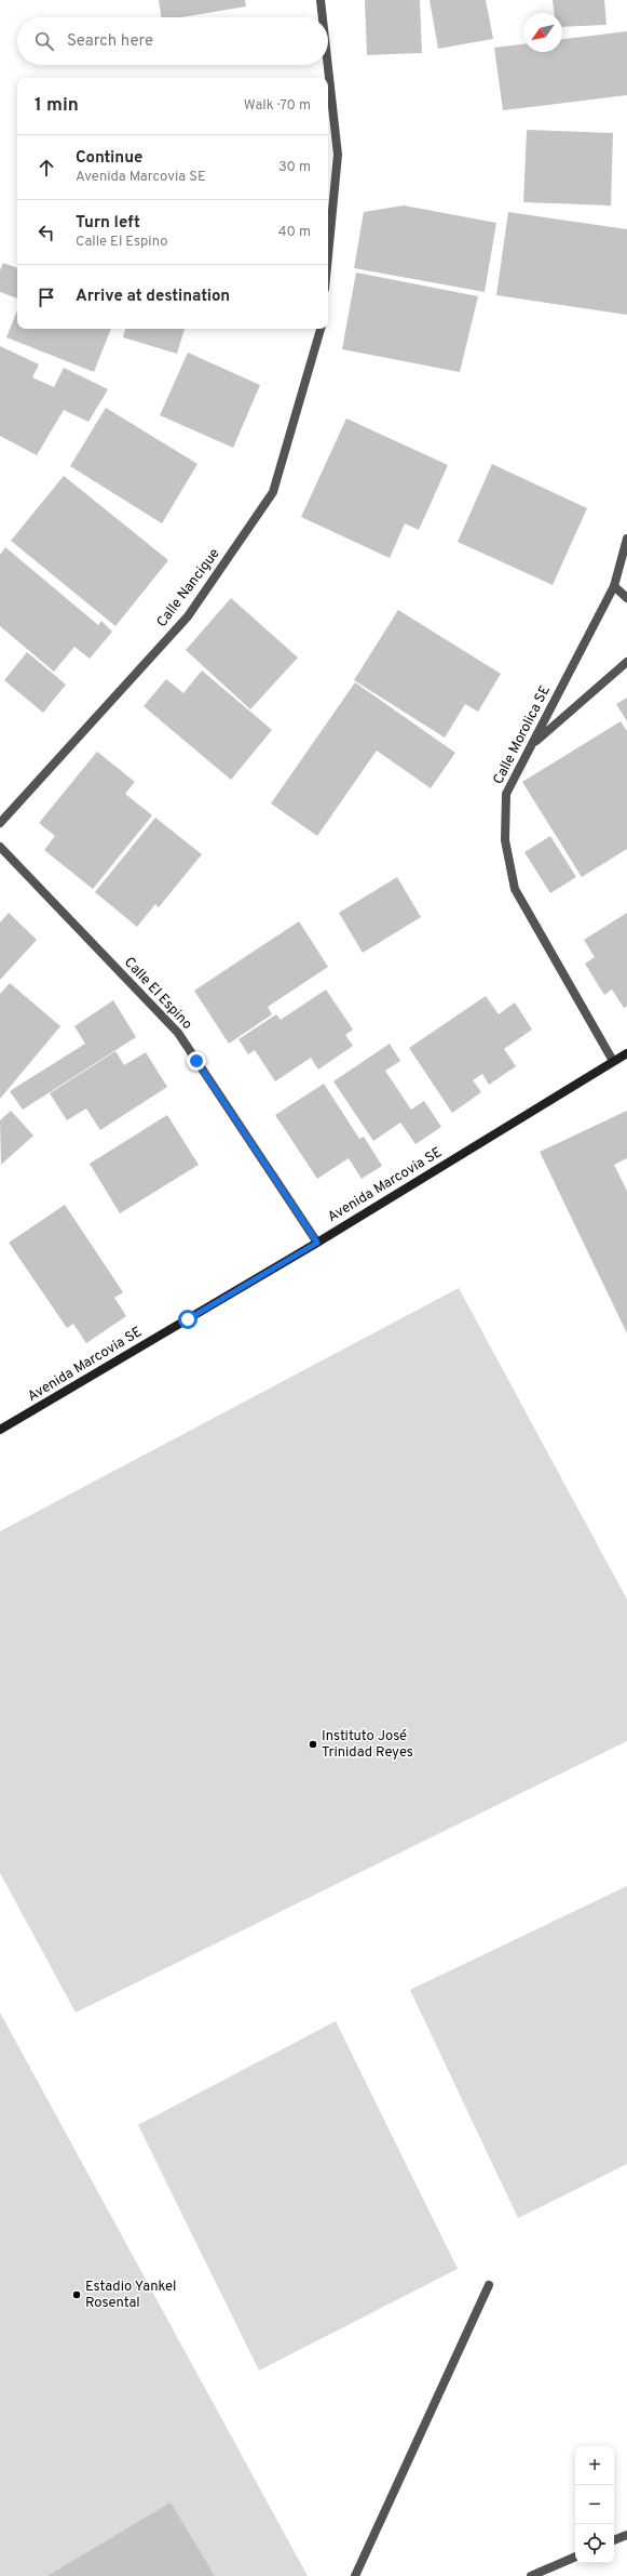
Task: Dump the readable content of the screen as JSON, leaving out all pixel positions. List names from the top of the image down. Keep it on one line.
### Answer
{"streets":{"street":["Calle Nancigue","Calle Morolica SE","Calle El Espino","Avenida Marcovia SE"]},"crossings":[["Calle Morolica SE","Avenida Marcovia SE"],["Calle El Espino","Avenida Marcovia SE"]],"places":["Instituto José Trinidad Reyes","Estadio Yankel Rosental"],"north":"bottom left","page":{"search":"Search here","heading":["1 min","Walk · 70 m"],"list":[["Continue","Avenida Marcovia SE","30 m"],["Turn left","Calle El Espino","40 m"],"Arrive at destination"],"map_buttons":["+","−"]}}
